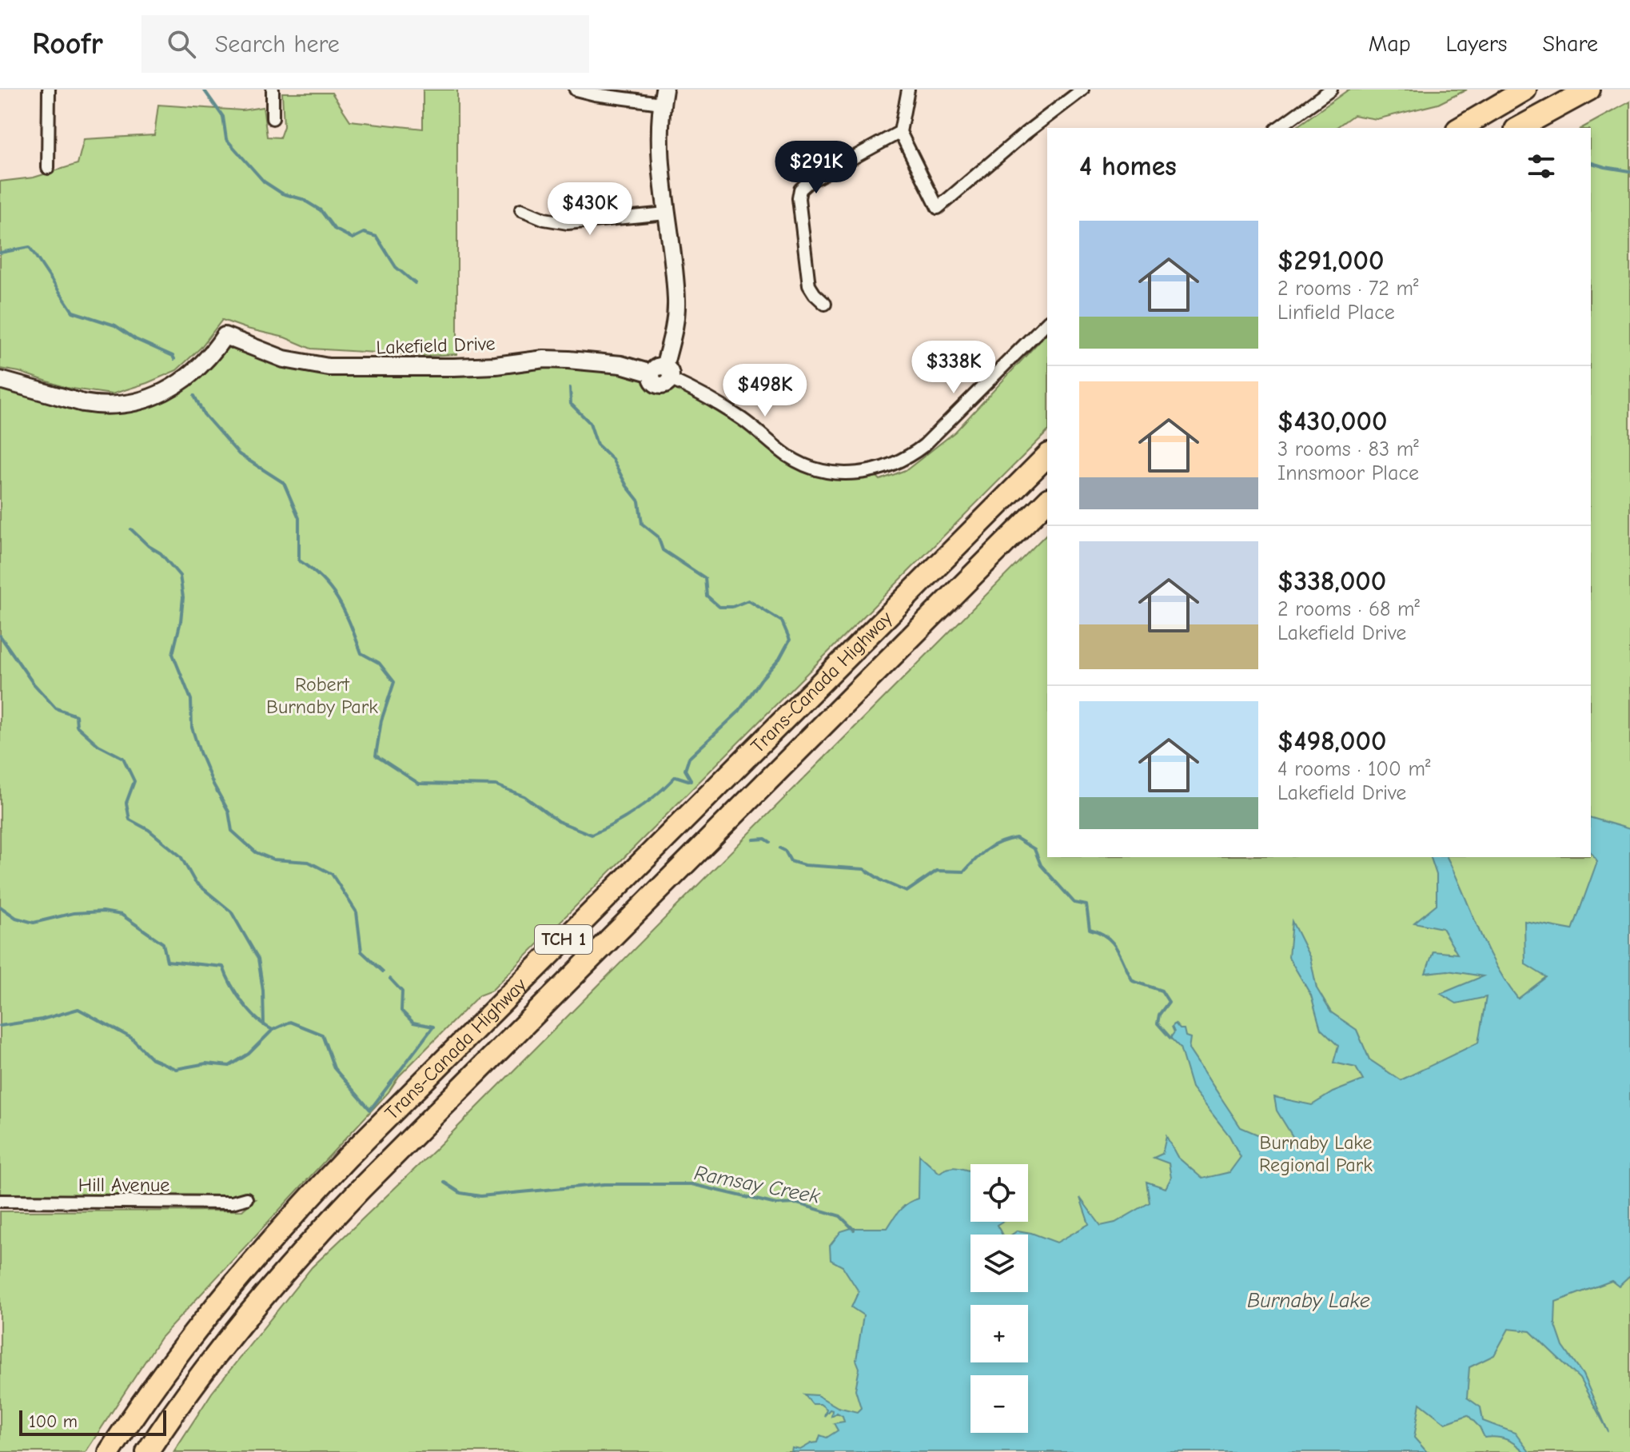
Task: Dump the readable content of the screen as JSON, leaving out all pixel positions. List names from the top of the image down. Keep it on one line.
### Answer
{"streets":{"highway":["Trans-Canada Highway","TCH 1"],"street":["Lakefield Drive","Hill Avenue"]},"water":["Ramsay Creek","Burnaby Lake"],"parks":["Robert Burnaby Park","Burnaby Lake Regional Park"],"scale_bar":"100 m","page":{"header":"Roofr","search":"Search here","nav":["Map","Layers","Share"],"heading":"4 homes","price":["$291K","$430K","$338K","$498K"],"list":[{"name":"$291,000","note":"2 rooms · 72 m² · Linfield Place"},{"name":"$430,000","note":"3 rooms · 83 m² · Innsmoor Place"},{"name":"$338,000","note":"2 rooms · 68 m² · Lakefield Drive"},{"name":"$498,000","note":"4 rooms · 100 m² · Lakefield Drive"}],"map_buttons":["+","−"],"scale":"100 m"}}
